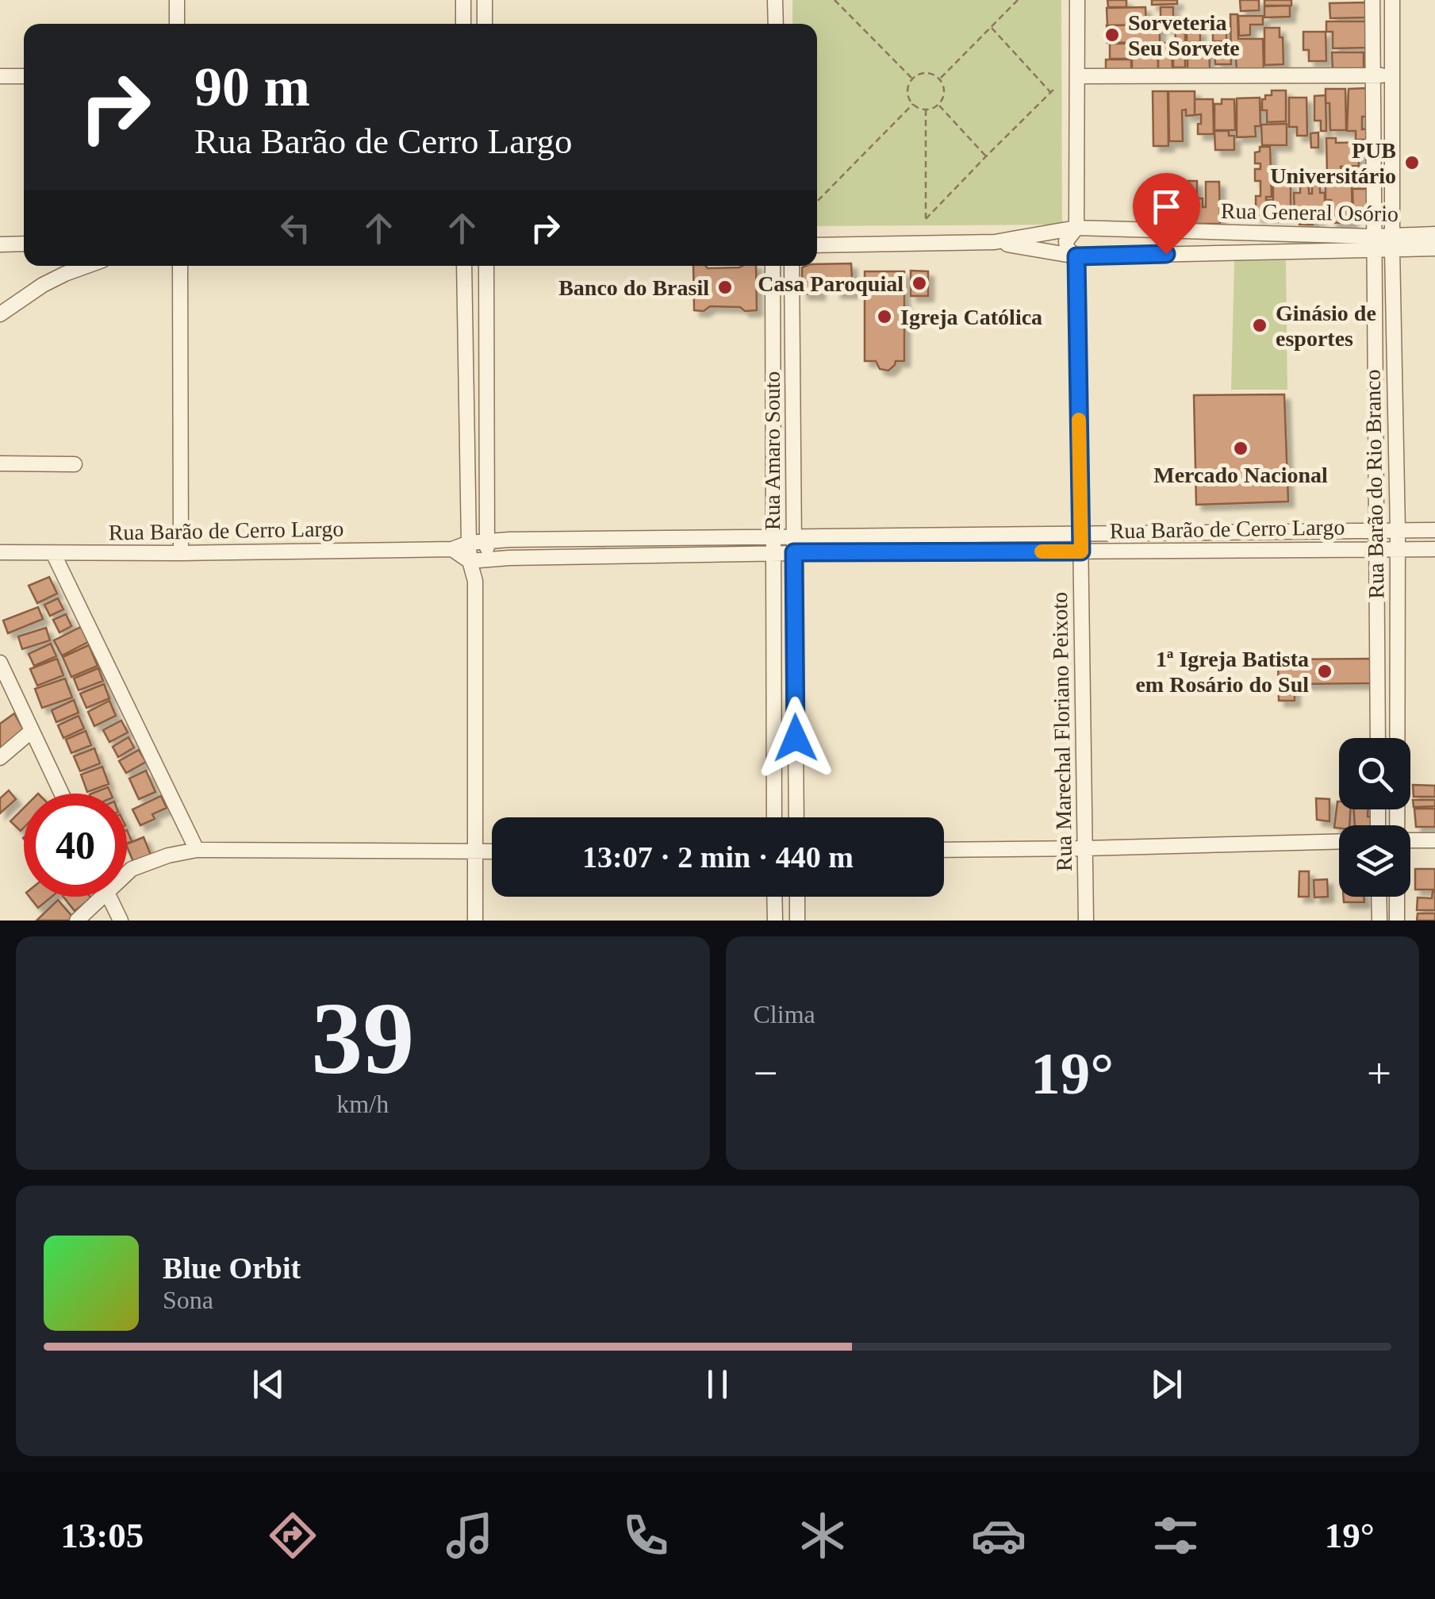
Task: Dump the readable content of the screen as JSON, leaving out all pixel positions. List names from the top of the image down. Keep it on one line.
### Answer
{"streets":{"street":["Rua General Osório","Rua Amaro Souto","Rua Barão do Rio Branco","Rua Barão de Cerro Largo","Rua Marechal Floriano Peixoto"]},"crossings":[["Rua General Osório","Rua Barão do Rio Branco"],["Rua General Osório","Rua Marechal Floriano Peixoto"],["Rua Amaro Souto","Rua Barão de Cerro Largo"],["Rua Barão do Rio Branco","Rua Barão de Cerro Largo"],["Rua Barão de Cerro Largo","Rua Marechal Floriano Peixoto"]],"places":["Sorveteria Seu Sorvete","PUB Universitário","Casa Paroquial","Banco do Brasil","Igreja Católica","Ginásio de esportes","Mercado Nacional","1ª Igreja Batista em Rosário do Sul"],"page":{"turn":["90 m","Rua Barão de Cerro Largo"],"limit":"40","trip":"13:07 · 2 min · 440 m","tile":[["39","km/h"],"Clima"],"heat":["−","19°","+"],"song":["Blue Orbit","Sona"],"tabs":["13:05","19°"]}}
